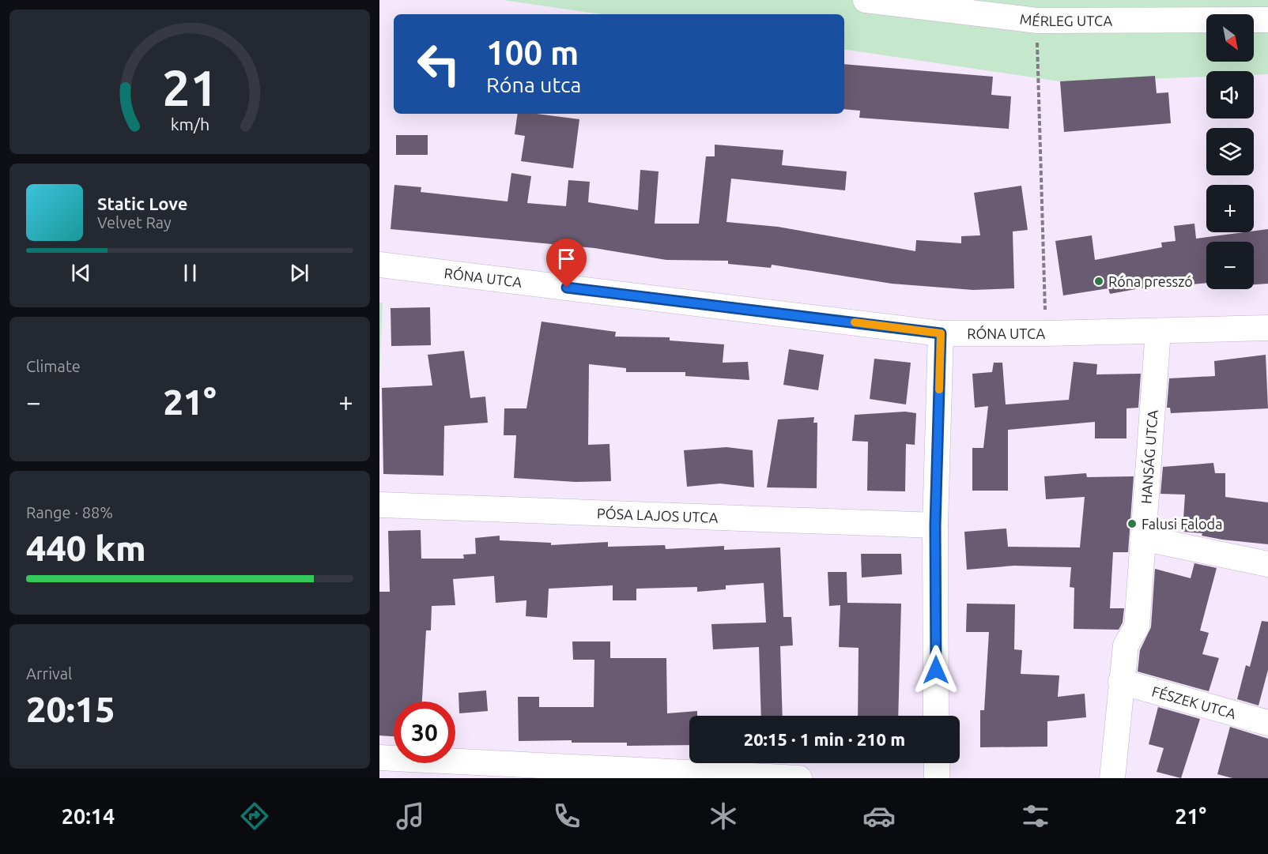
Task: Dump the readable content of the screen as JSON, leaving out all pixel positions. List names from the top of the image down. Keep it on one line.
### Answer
{"streets":{"street":["MÉRLEG UTCA","RÓNA UTCA","HANSÁG UTCA","PÓSA LAJOS UTCA","FÉSZEK UTCA"]},"crossings":[["RÓNA UTCA","HANSÁG UTCA"],["HANSÁG UTCA","FÉSZEK UTCA"]],"places":["Róna presszó","Falusi Faloda"],"north":"bottom right","page":{"map_buttons":["+","−"],"turn":["100 m","Róna utca"],"song":["Static Love","Velvet Ray"],"tile":["Climate",["Range · 88%","440 km"],["Arrival","20:15"]],"heat":["−","21°","+"],"limit":"30","trip":"20:15 · 1 min · 210 m","tabs":["20:14","21°"],"gauge":["21","km/h"]}}
